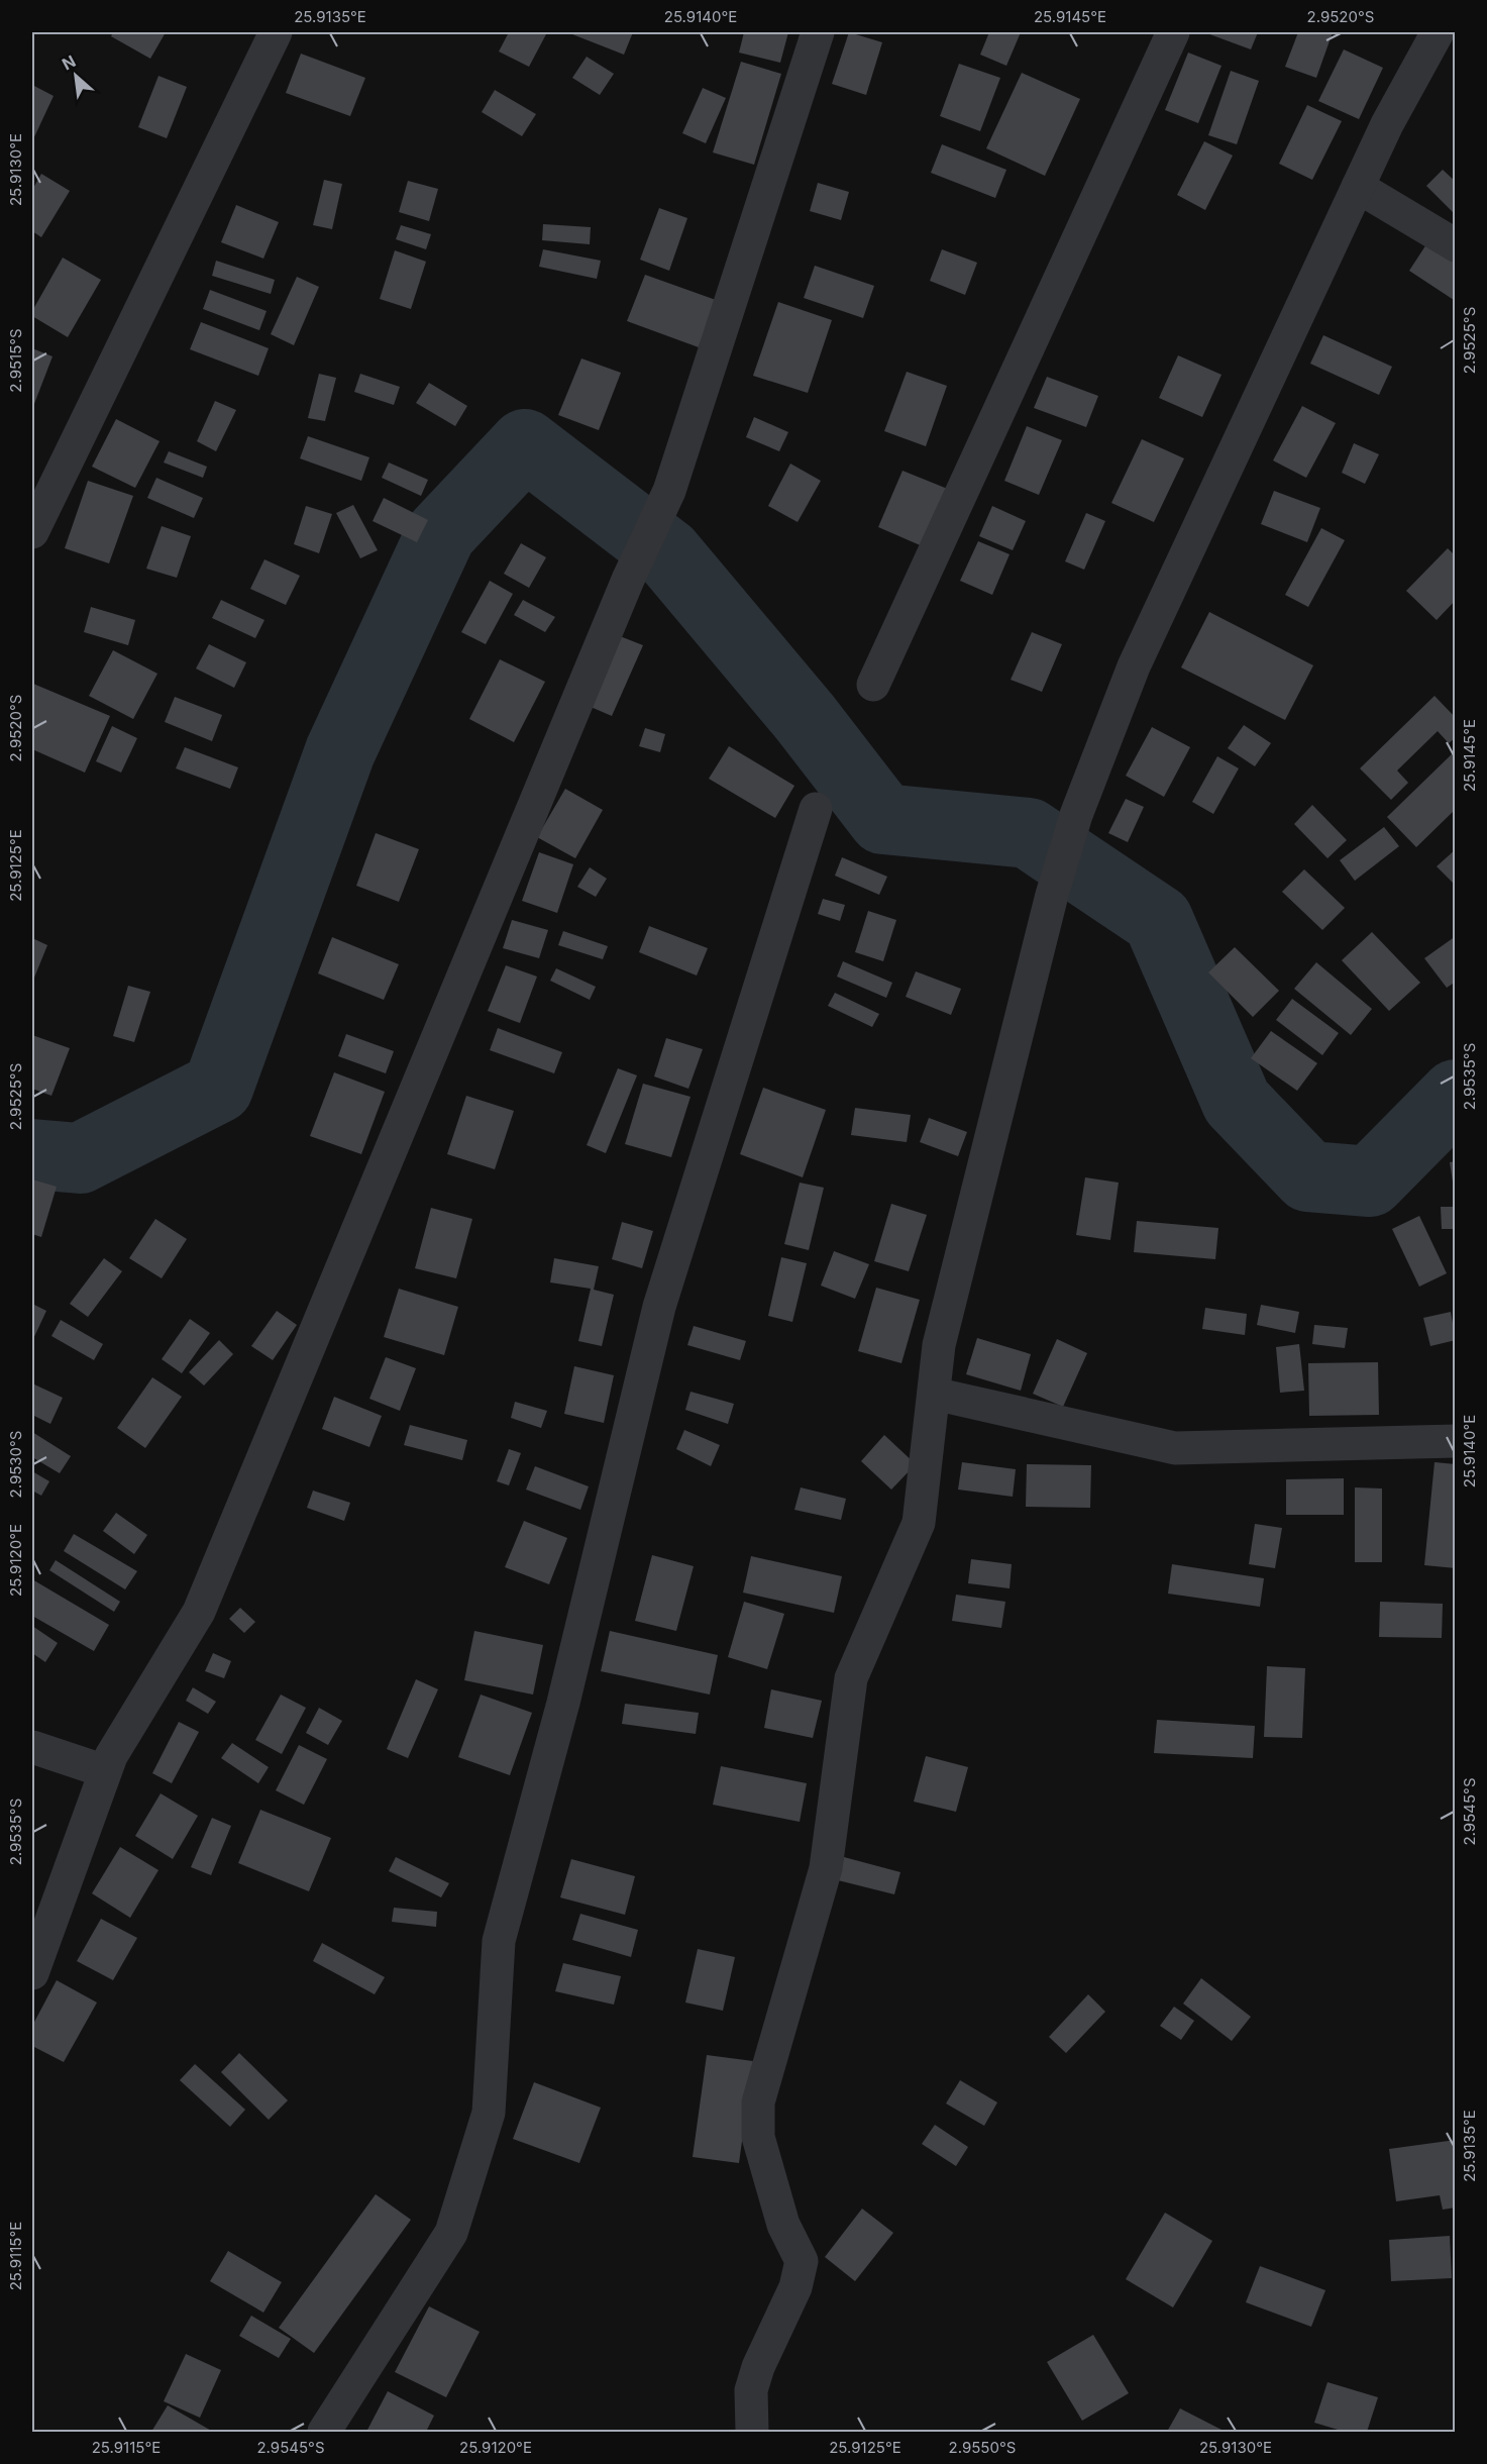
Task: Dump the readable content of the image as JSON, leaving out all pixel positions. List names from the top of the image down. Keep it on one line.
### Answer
{"north":"top left","coordinates":["25.9135°E","25.9140°E","25.9145°E","2.9520°S","25.9130°E","2.9525°S","2.9515°S","25.9125°E","2.9535°S","2.9530°S","25.9120°E","2.9545°S","25.9115°E","2.9550°S"]}
